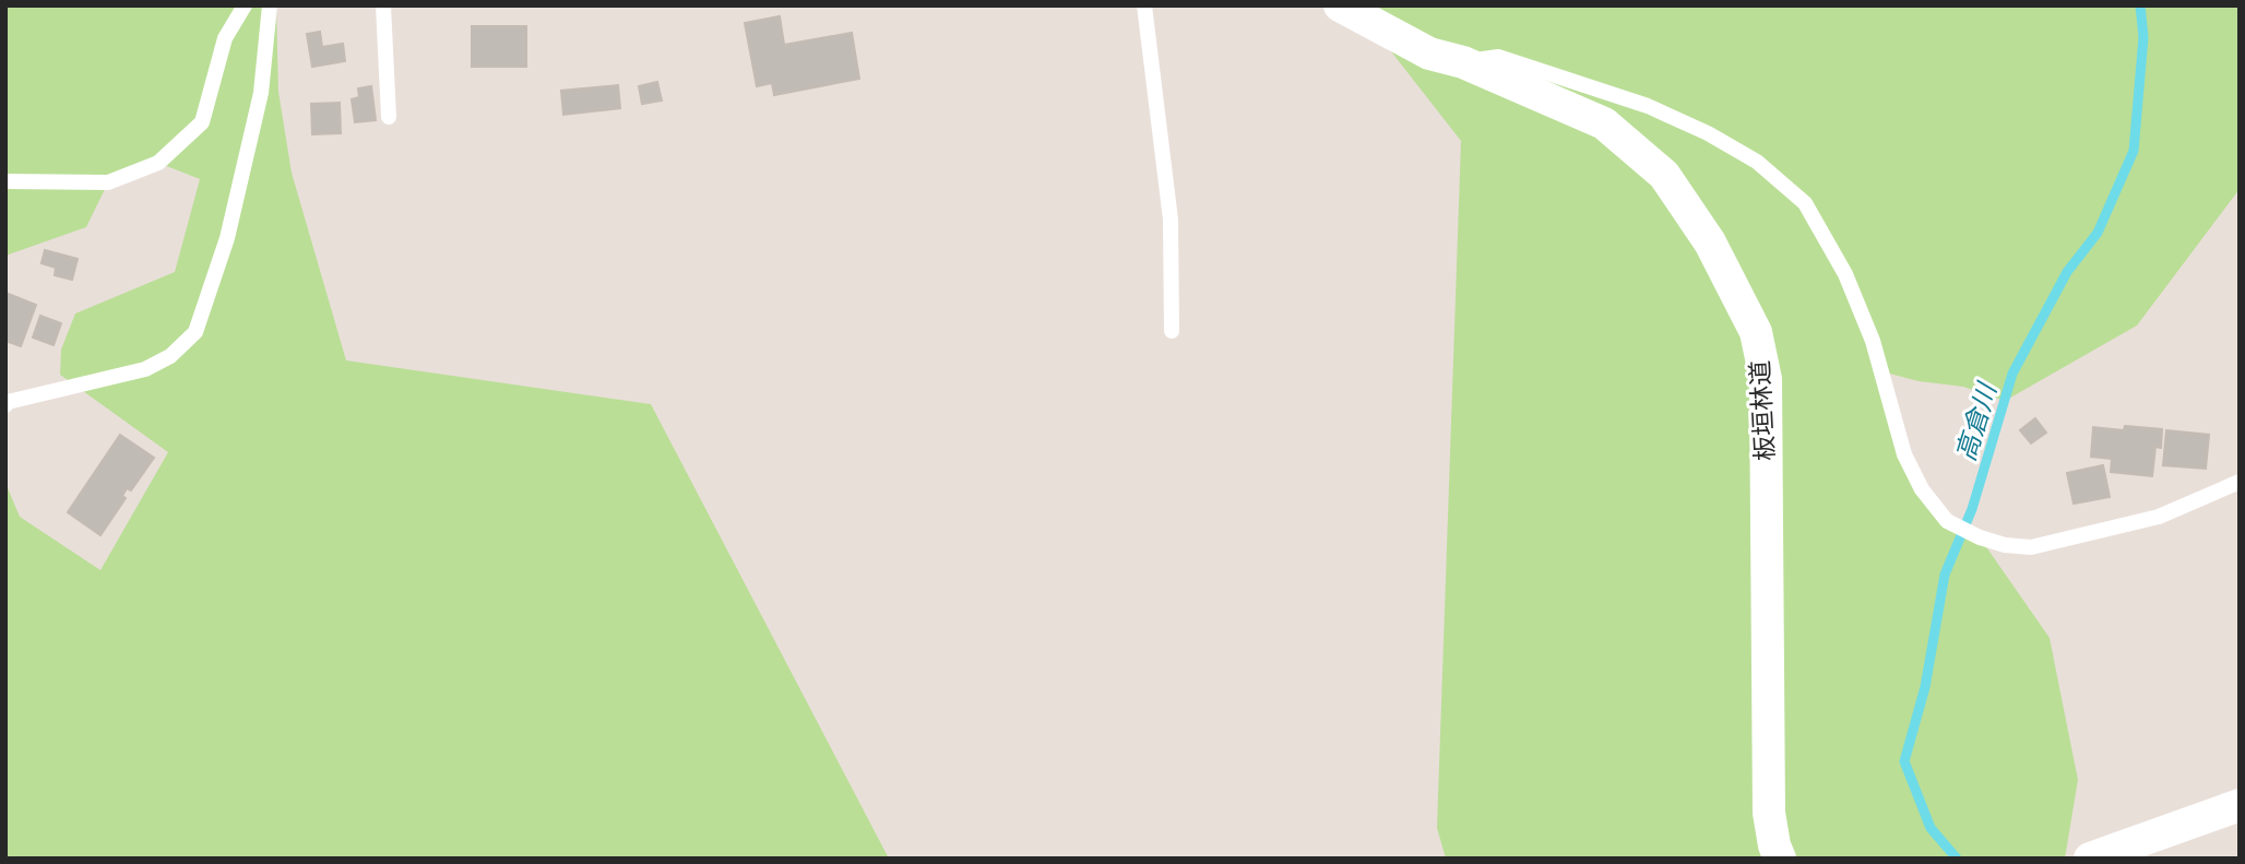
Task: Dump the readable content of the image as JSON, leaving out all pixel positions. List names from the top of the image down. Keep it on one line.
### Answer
{"streets":{"street":["板垣林道"]},"water":["高倉川"]}
